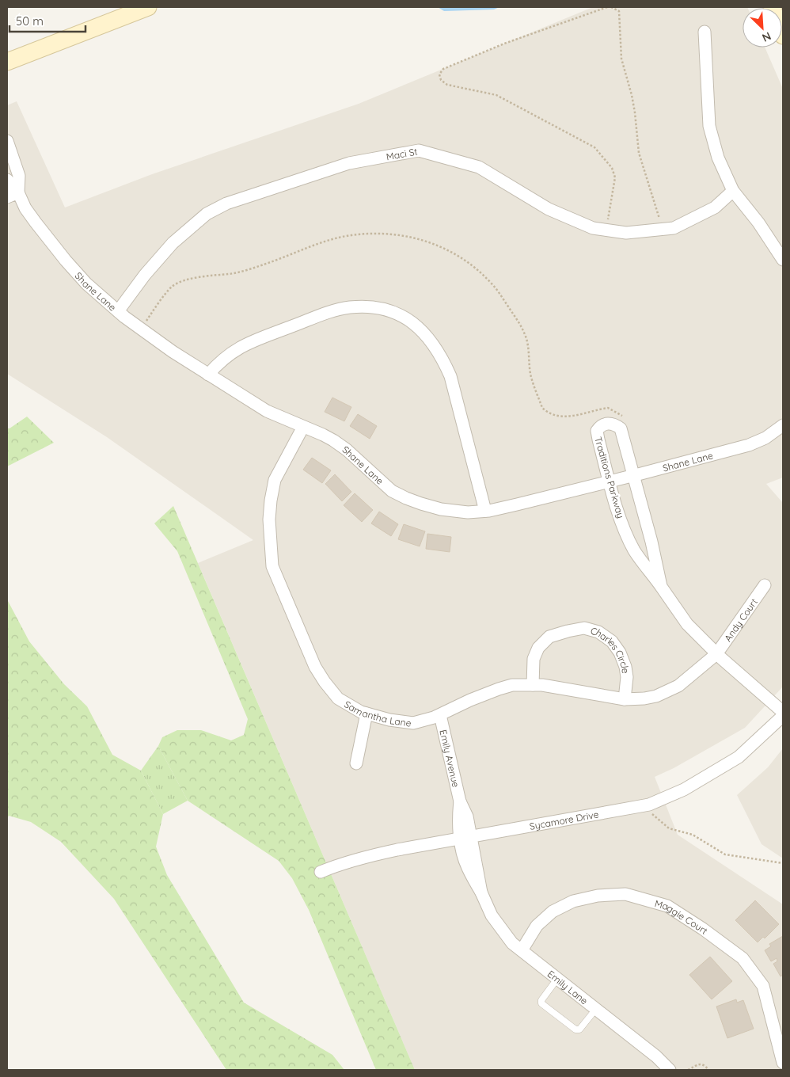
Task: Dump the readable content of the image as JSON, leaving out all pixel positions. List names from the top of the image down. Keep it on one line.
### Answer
{"streets":{"street":["Maci St","Shane Lane","Traditions Parkway","Andy Court","Charles Circle","Samantha Lane","Emily Avenue","Sycamore Drive","Maggie Court","Emily Lane"]},"crossings":[["Maci St","Shane Lane"],["Shane Lane","Traditions Parkway"],["Shane Lane","Samantha Lane"],["Traditions Parkway","Andy Court"],["Traditions Parkway","Samantha Lane"],["Andy Court","Samantha Lane"],["Charles Circle","Samantha Lane"],["Samantha Lane","Emily Avenue"],["Emily Avenue","Sycamore Drive"],["Emily Avenue","Emily Lane"],["Sycamore Drive","Emily Lane"],["Maggie Court","Emily Lane"]],"scale_bar":"50 m","north":"bottom right"}
